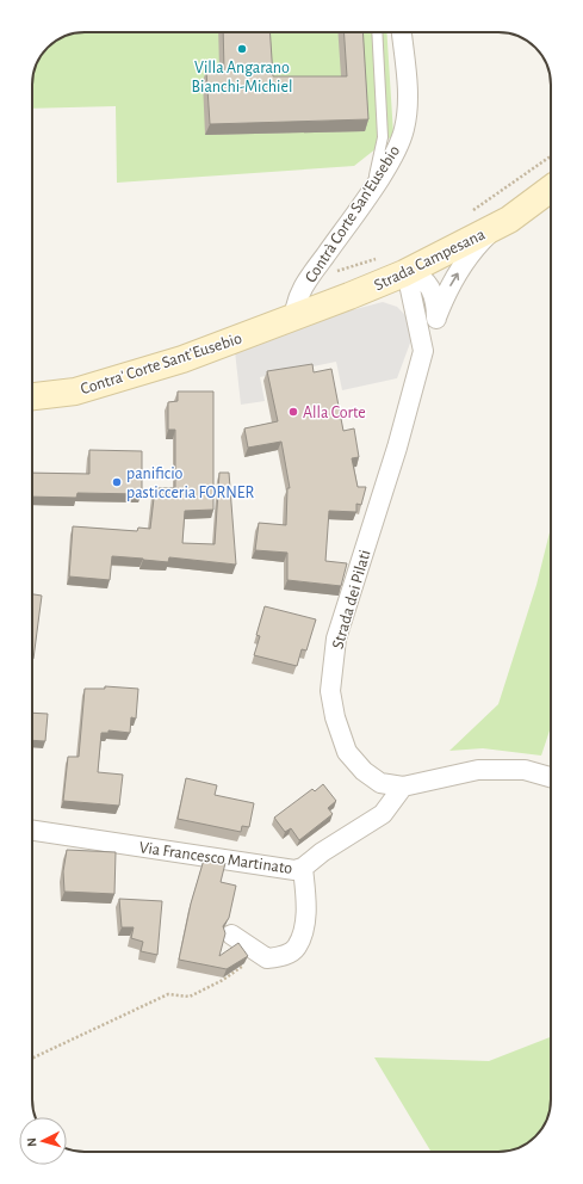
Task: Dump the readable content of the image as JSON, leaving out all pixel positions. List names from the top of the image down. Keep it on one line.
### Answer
{"streets":{"street":["Contrà Corte San'Eusebio","Strada Campesana","Contra' Corte Sant'Eusebio","Strada dei Pilati","Via Francesco Martinato"]},"crossings":[["Contrà Corte San'Eusebio","Strada Campesana"],["Contrà Corte San'Eusebio","Contra' Corte Sant'Eusebio"],["Strada Campesana","Contra' Corte Sant'Eusebio"],["Strada Campesana","Strada dei Pilati"],["Strada dei Pilati","Via Francesco Martinato"]],"places":["Villa Angarano Bianchi-Michiel","Alla Corte","panificio pasticceria FORNER"],"north":"left"}
